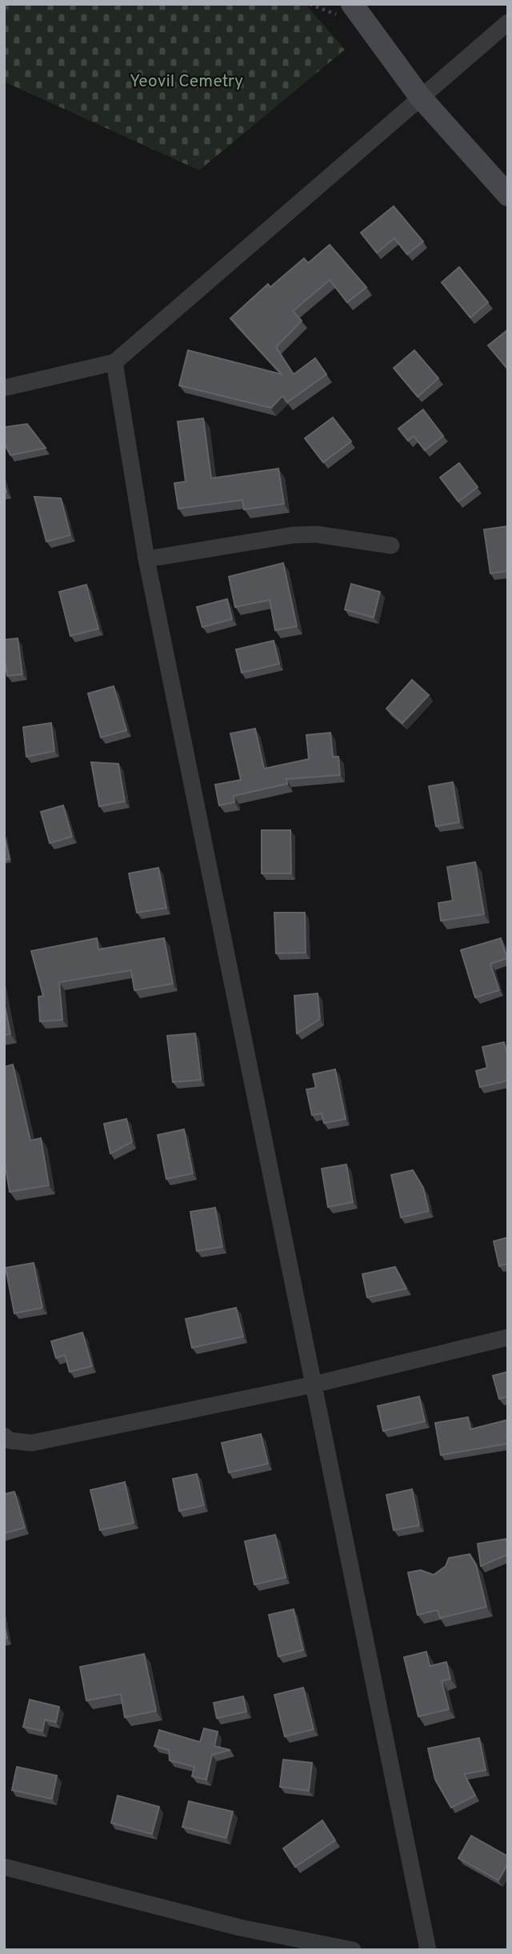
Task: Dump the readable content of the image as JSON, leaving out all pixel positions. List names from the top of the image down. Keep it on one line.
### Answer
{"parks":["Yeovil Cemetry"]}
